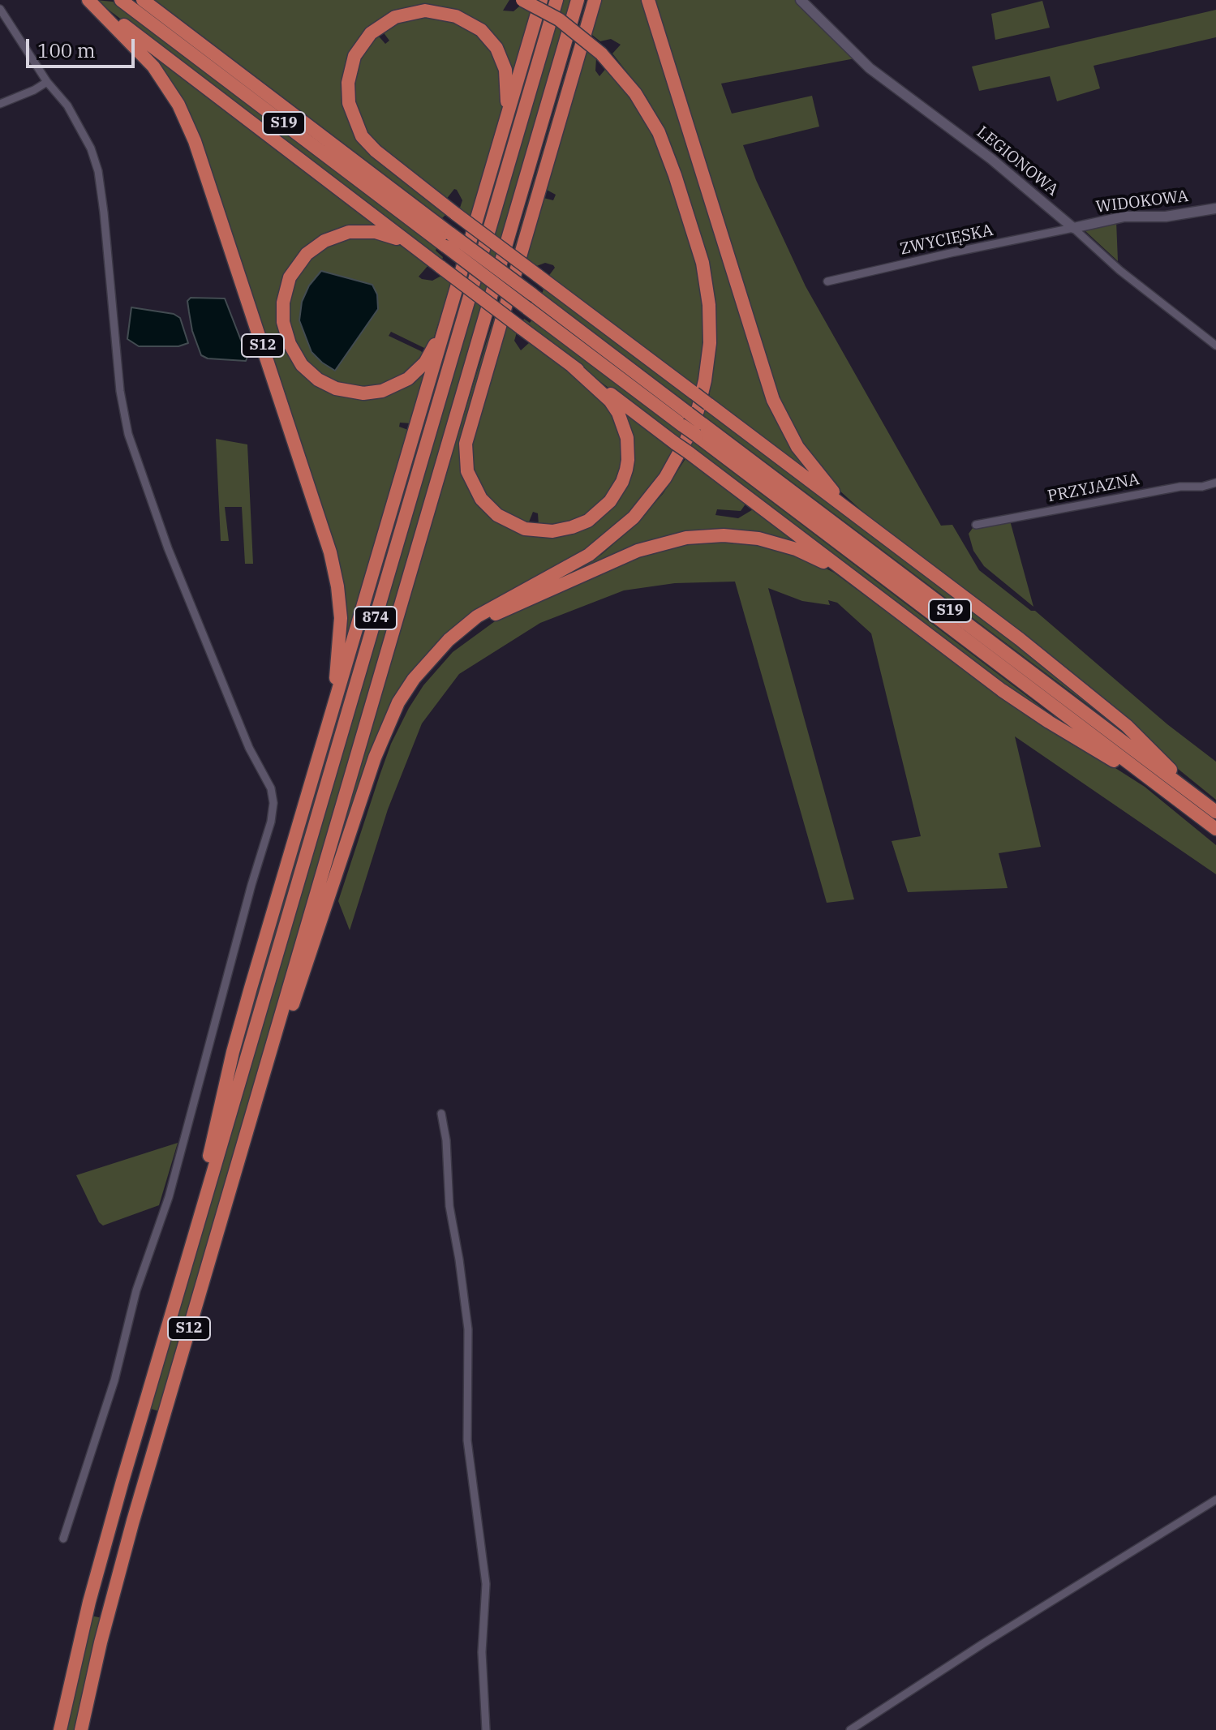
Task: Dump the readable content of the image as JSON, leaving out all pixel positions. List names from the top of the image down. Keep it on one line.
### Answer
{"streets":{"highway":["S19","S12","874"],"street":["LEGIONOWA","WIDOKOWA","ZWYCIĘSKA","PRZYJAZNA"]},"crossings":[["LEGIONOWA","WIDOKOWA"],["LEGIONOWA","ZWYCIĘSKA"],["WIDOKOWA","ZWYCIĘSKA"],["S12","874"]],"scale_bar":"100 m"}
